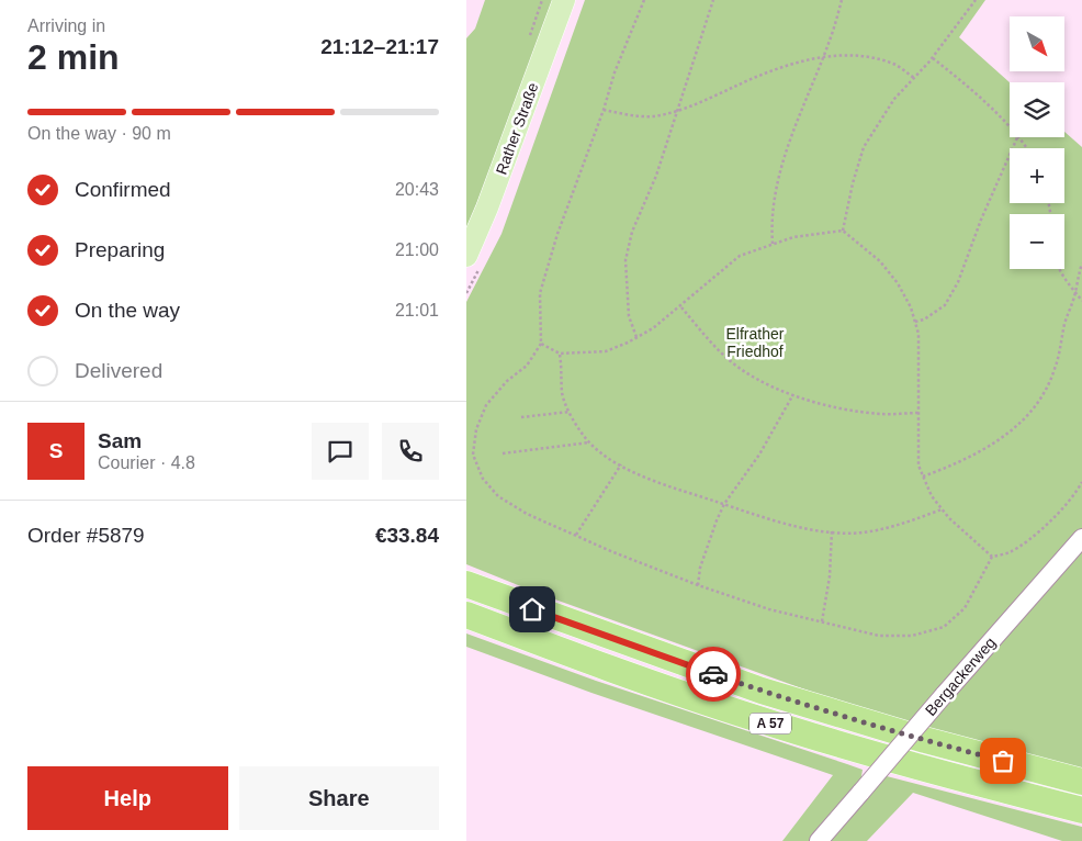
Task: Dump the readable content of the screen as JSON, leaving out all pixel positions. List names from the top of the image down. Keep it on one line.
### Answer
{"streets":{"highway":["A 57"],"main road":["Rather Straße"],"street":["Bergackerweg"]},"parks":["Elfrather Friedhof"],"north":"bottom right","page":{"heading":["2 min","Arriving in","21:12–21:17"],"panel":["Sam","Courier · 4.8","Order #5879","€33.84"],"map_buttons":["+","−"],"bar":"On the way · 90 m","list":[["Confirmed","20:43"],["Preparing","21:00"],["On the way","21:01"],"Delivered"],"round":"S","buttons":["Help","Share"]}}
